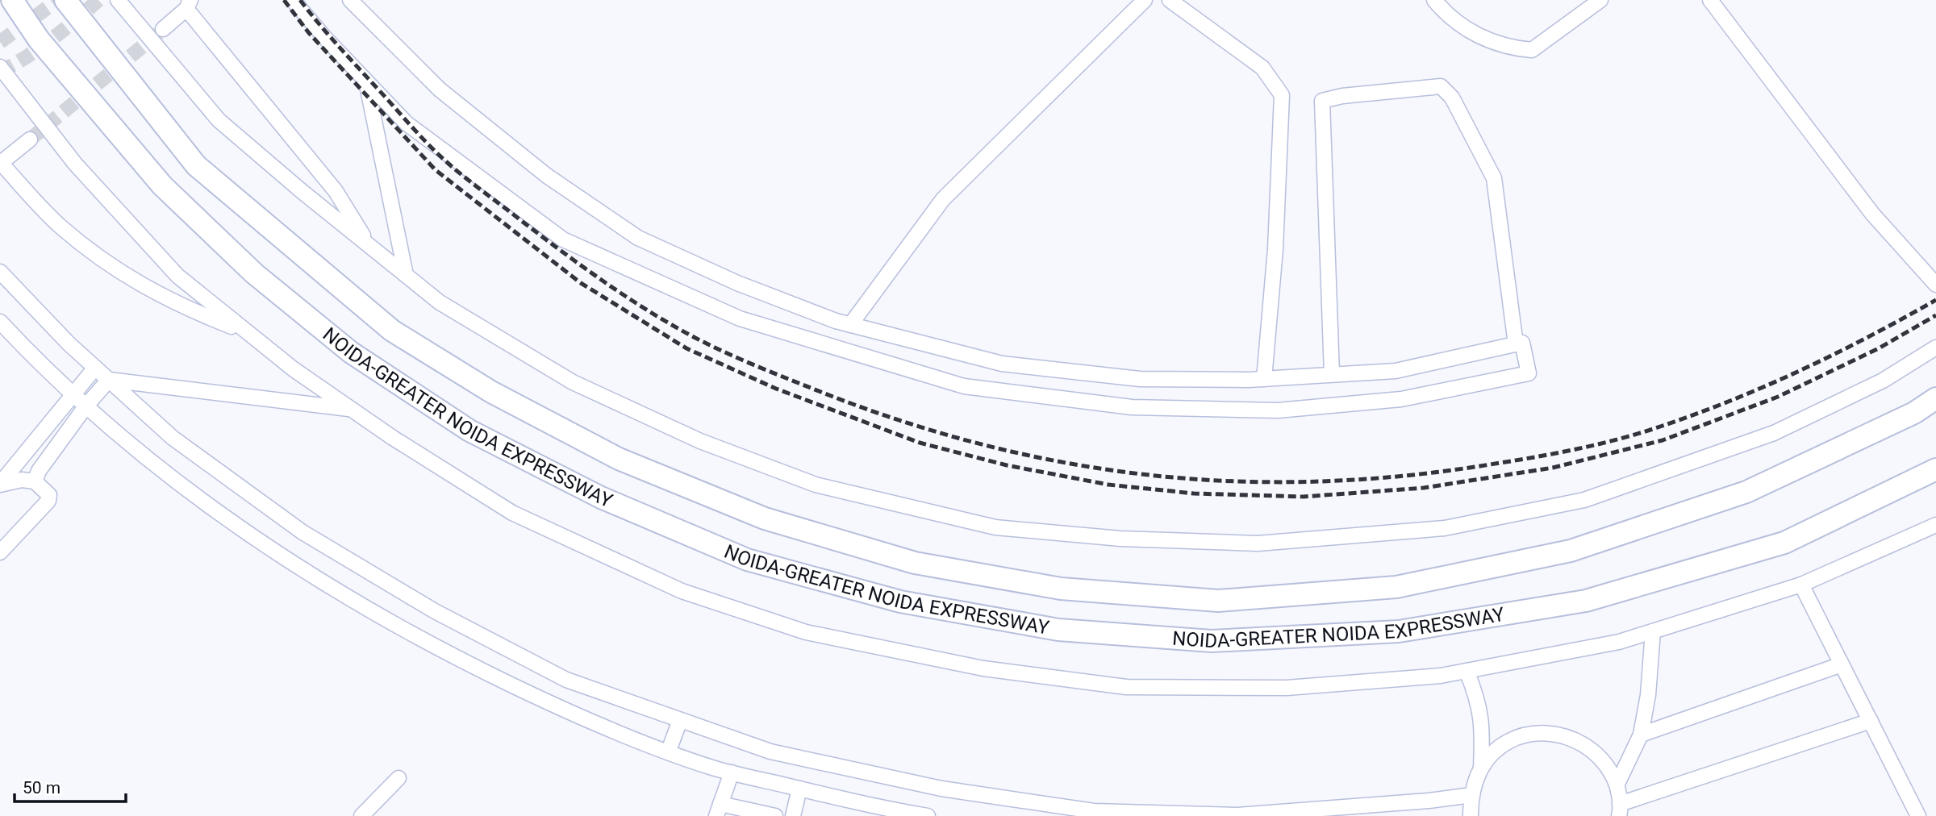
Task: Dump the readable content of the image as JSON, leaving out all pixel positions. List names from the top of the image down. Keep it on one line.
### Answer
{"streets":{"highway":["NOIDA-GREATER NOIDA EXPRESSWAY"]},"scale_bar":"50 m"}
